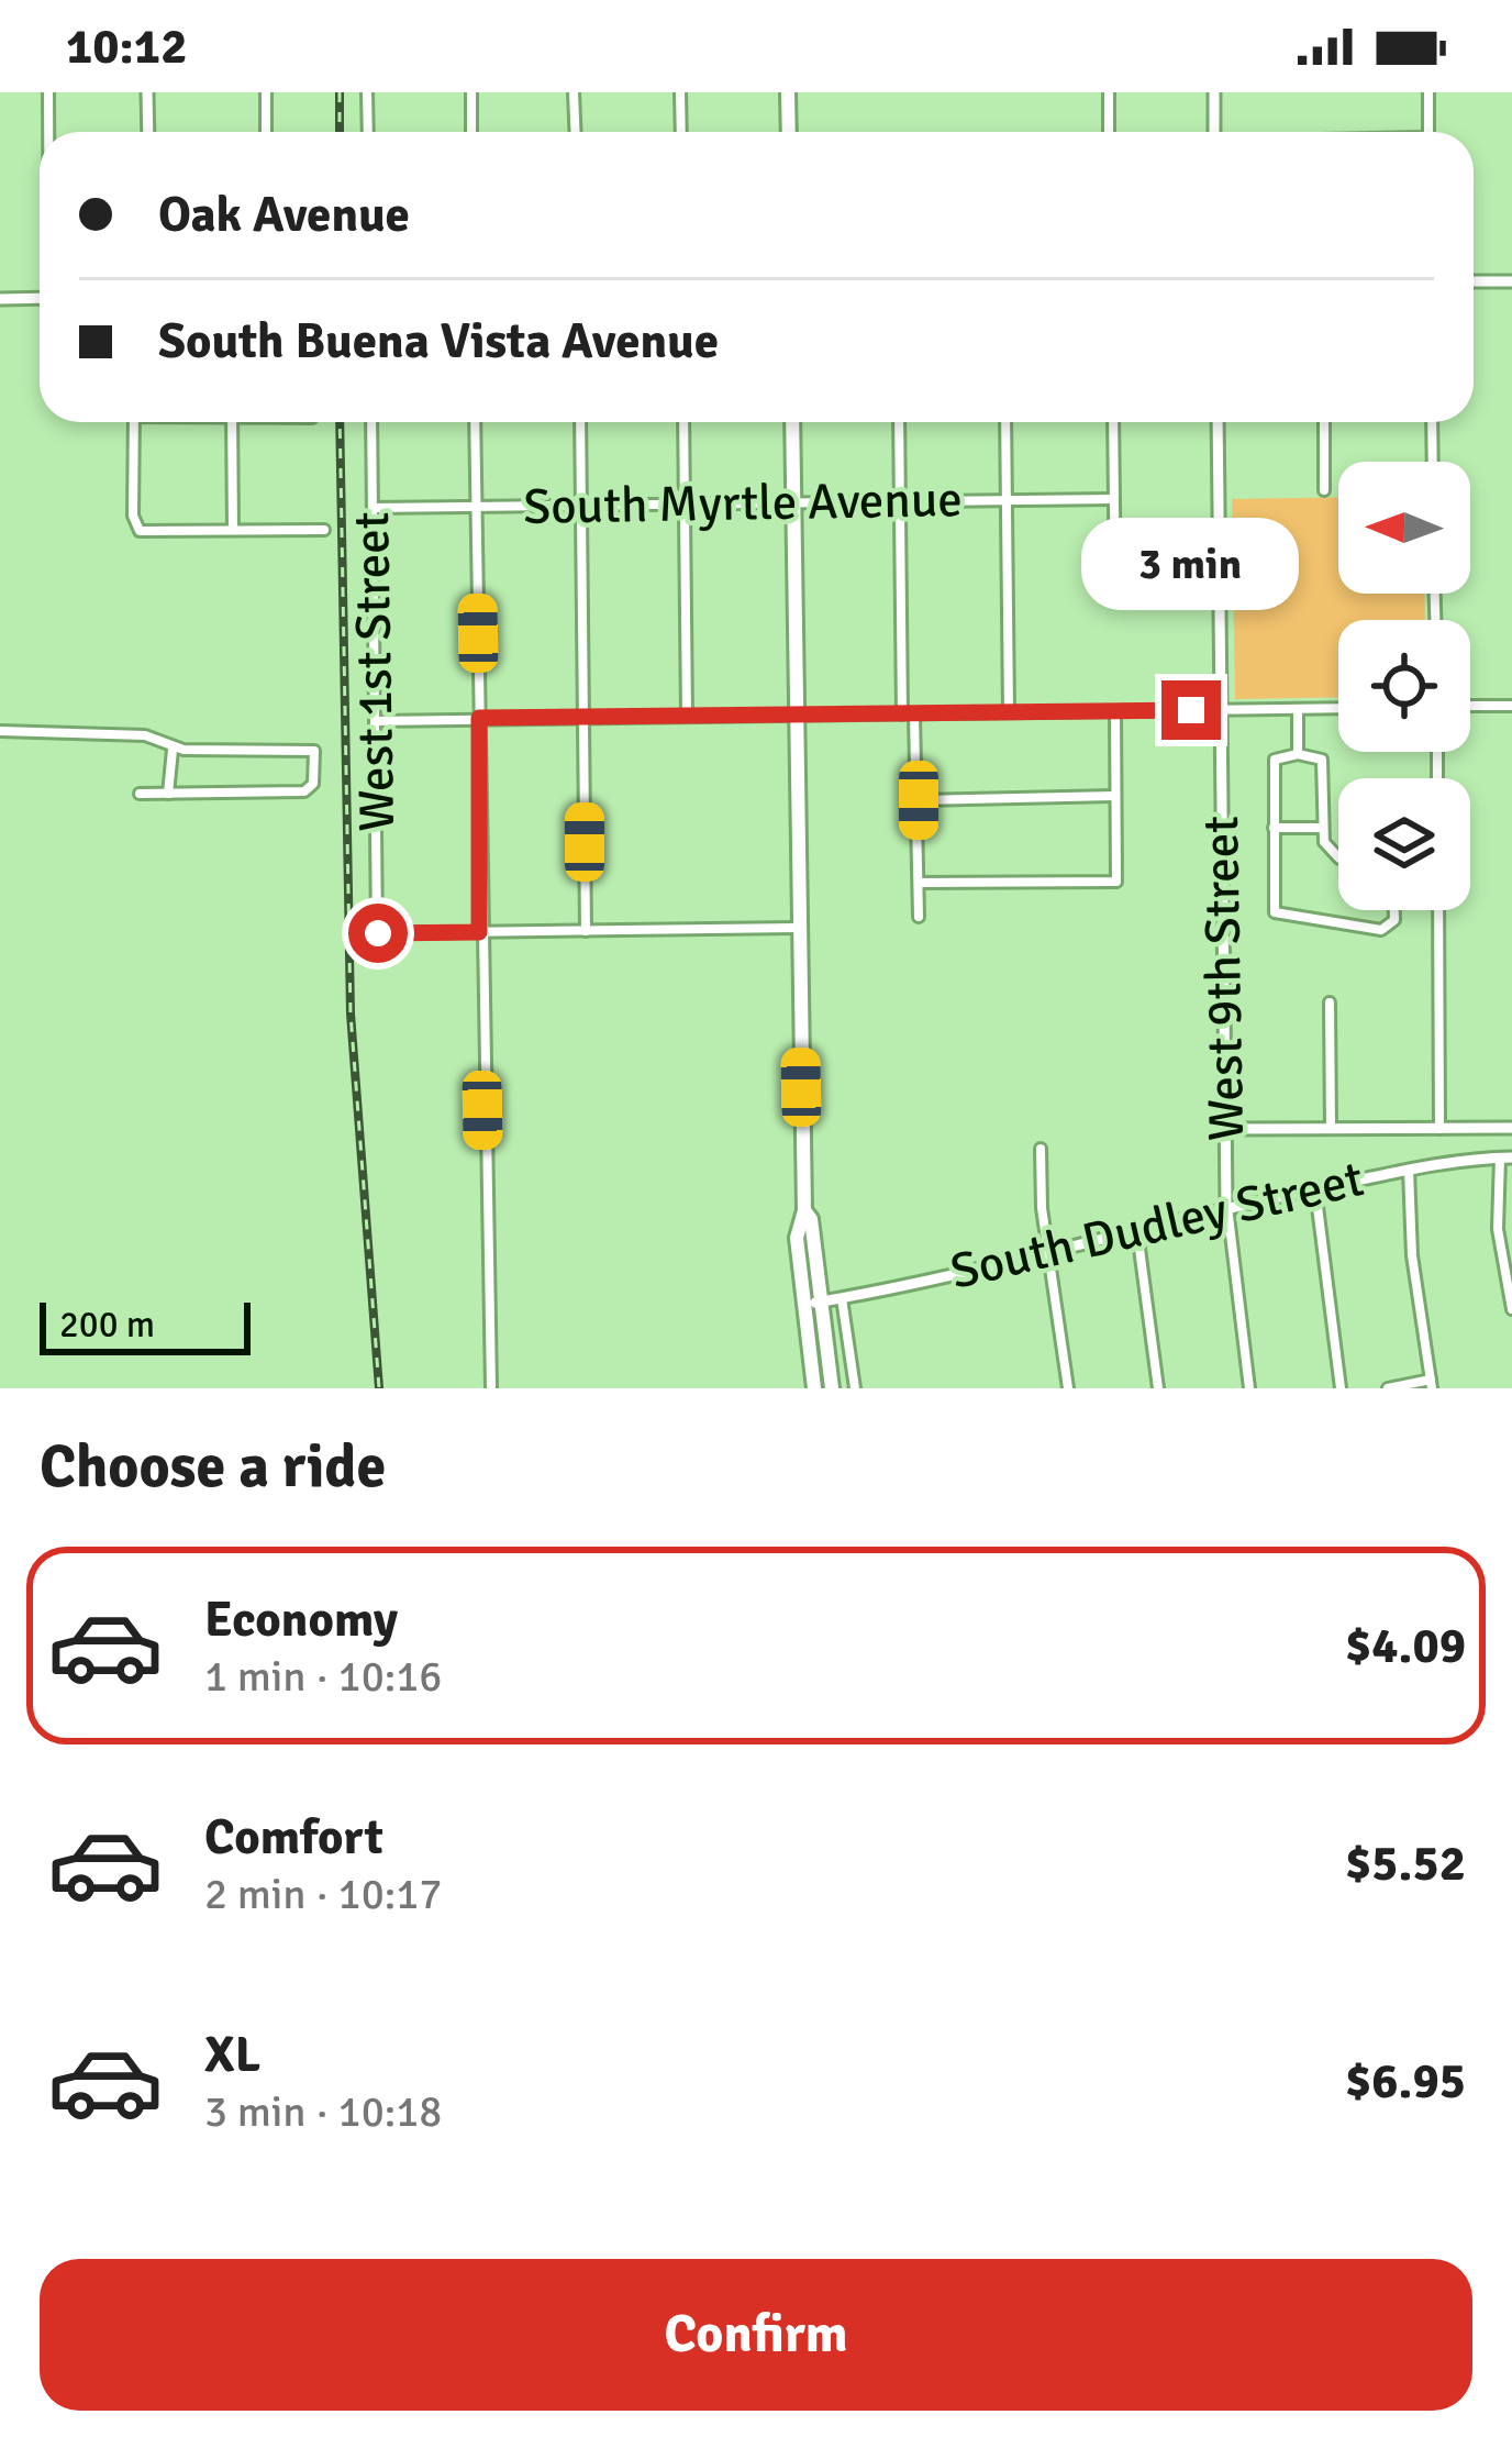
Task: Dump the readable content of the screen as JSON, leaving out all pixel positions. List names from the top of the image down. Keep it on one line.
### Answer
{"streets":{"street":["South Myrtle Avenue","West 1st Street","West 9th Street","South Dudley Street"]},"crossings":[["South Myrtle Avenue","West 1st Street"],["West 9th Street","South Dudley Street"]],"scale_bar":"200 m","north":"left","page":{"status":"10:12","banner":["Oak Avenue","South Buena Vista Avenue"],"bubble":"3 min","scale":"200 m","heading":"Choose a ride","list":[{"name":"Economy","note":"1 min · 10:16","value":"$4.09"},{"name":"Comfort","note":"2 min · 10:17","value":"$5.52"},{"name":"XL","note":"3 min · 10:18","value":"$6.95"}],"buttons":"Confirm"}}
